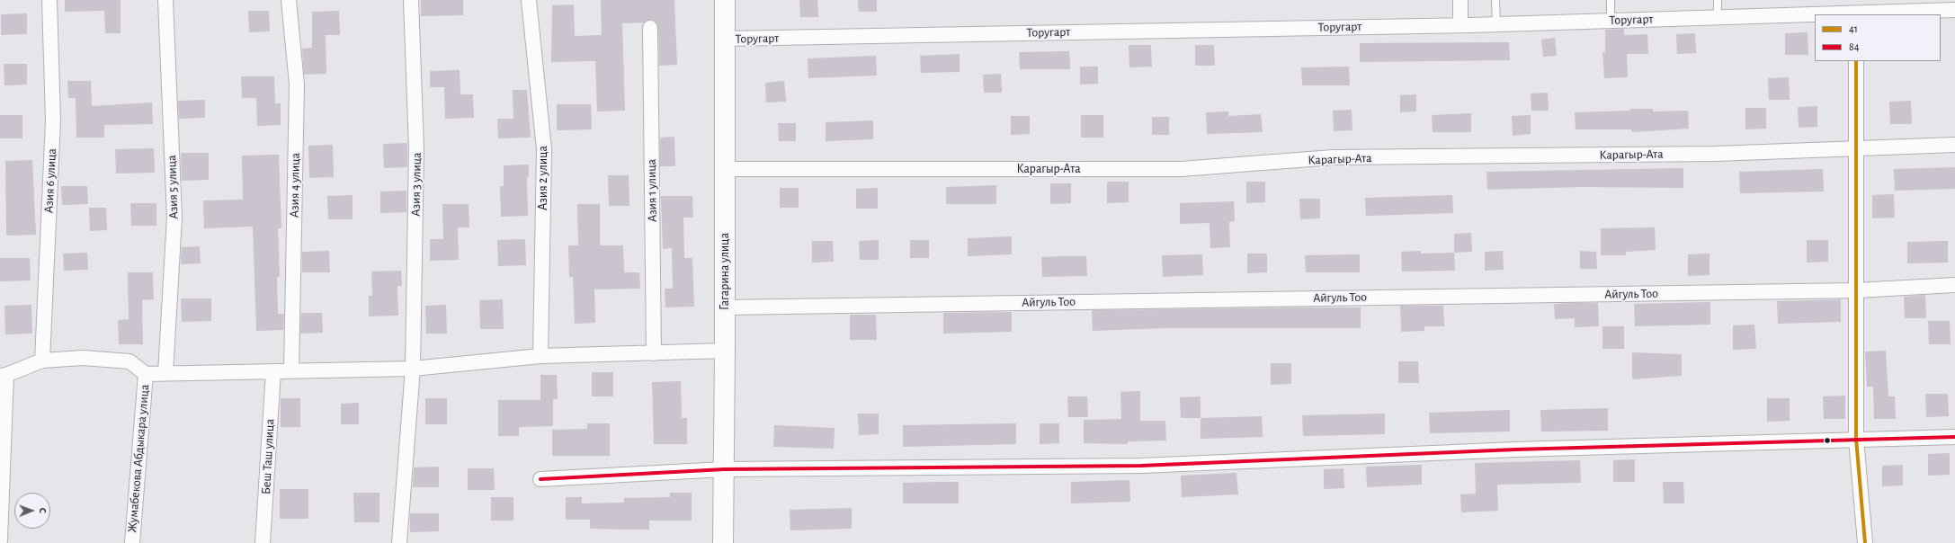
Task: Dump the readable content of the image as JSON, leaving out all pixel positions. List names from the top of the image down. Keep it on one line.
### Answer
{"streets":{"main road":["Гагарина улица"],"street":["Торугарт","Карагыр-Ата","Азия 2 улица","Азия 6 улица","Азия 3 улица","Азия 4 улица","Азия 5 улица","Азия 1 улица","Айгуль Тоо","Беш Таш улица","Жумабекова Абдыкара улица"]},"crossings":[["Торугарт","Гагарина улица"],["Карагыр-Ата","Гагарина улица"],["Гагарина улица","Айгуль Тоо"]],"lines":["transit line 41","transit line 84"],"legend":["41","84"],"north":"right"}
